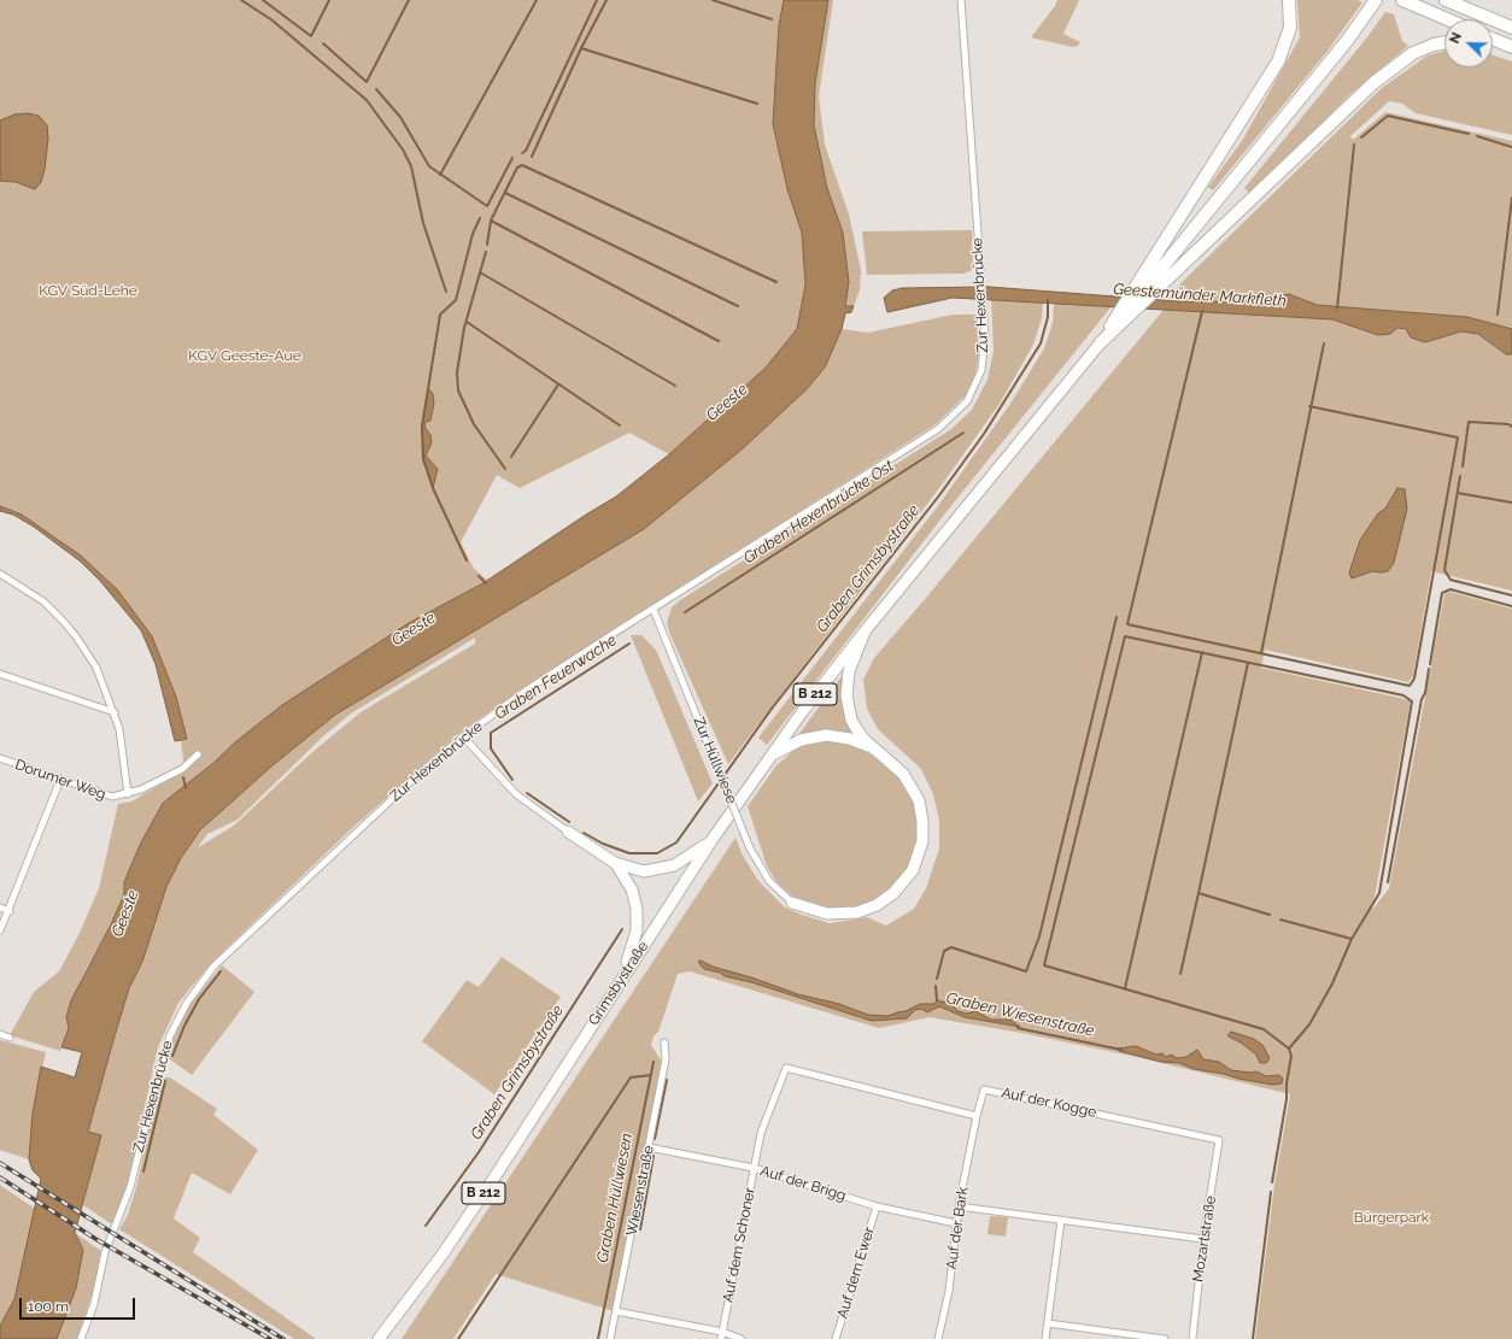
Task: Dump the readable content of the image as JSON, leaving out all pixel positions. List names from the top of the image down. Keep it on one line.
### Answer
{"streets":{"highway":["B 212","Grimsbystraße"],"street":["Zur Hexenbrücke","Zur Hüllwiese","Dorumer Weg","Auf der Kogge","Auf der Brigg","Wiesenstraße","Auf der Bark","Mozartstraße","Auf dem Schoner","Auf dem Ewer"]},"crossings":[["Zur Hexenbrücke","Zur Hüllwiese"],["B 212","Grimsbystraße"],["Auf der Kogge","Auf der Bark"],["Auf der Kogge","Mozartstraße"],["Auf der Kogge","Auf dem Schoner"],["Auf der Brigg","Wiesenstraße"],["Auf der Brigg","Auf der Bark"],["Auf der Brigg","Auf dem Schoner"],["Auf der Brigg","Auf dem Ewer"],["Auf der Bark","Auf dem Schoner"]],"water":["Geestemünder Markfleth","Geeste","Graben Hexenbrücke Ost","Graben Grimsbystraße","Graben Feuerwache","Graben Wiesenstraße","Graben Hüllwiesen"],"parks":["KGV Süd-Lehe","KGV Geeste-Aue","Bürgerpark"],"scale_bar":"100 m","north":"top left"}
